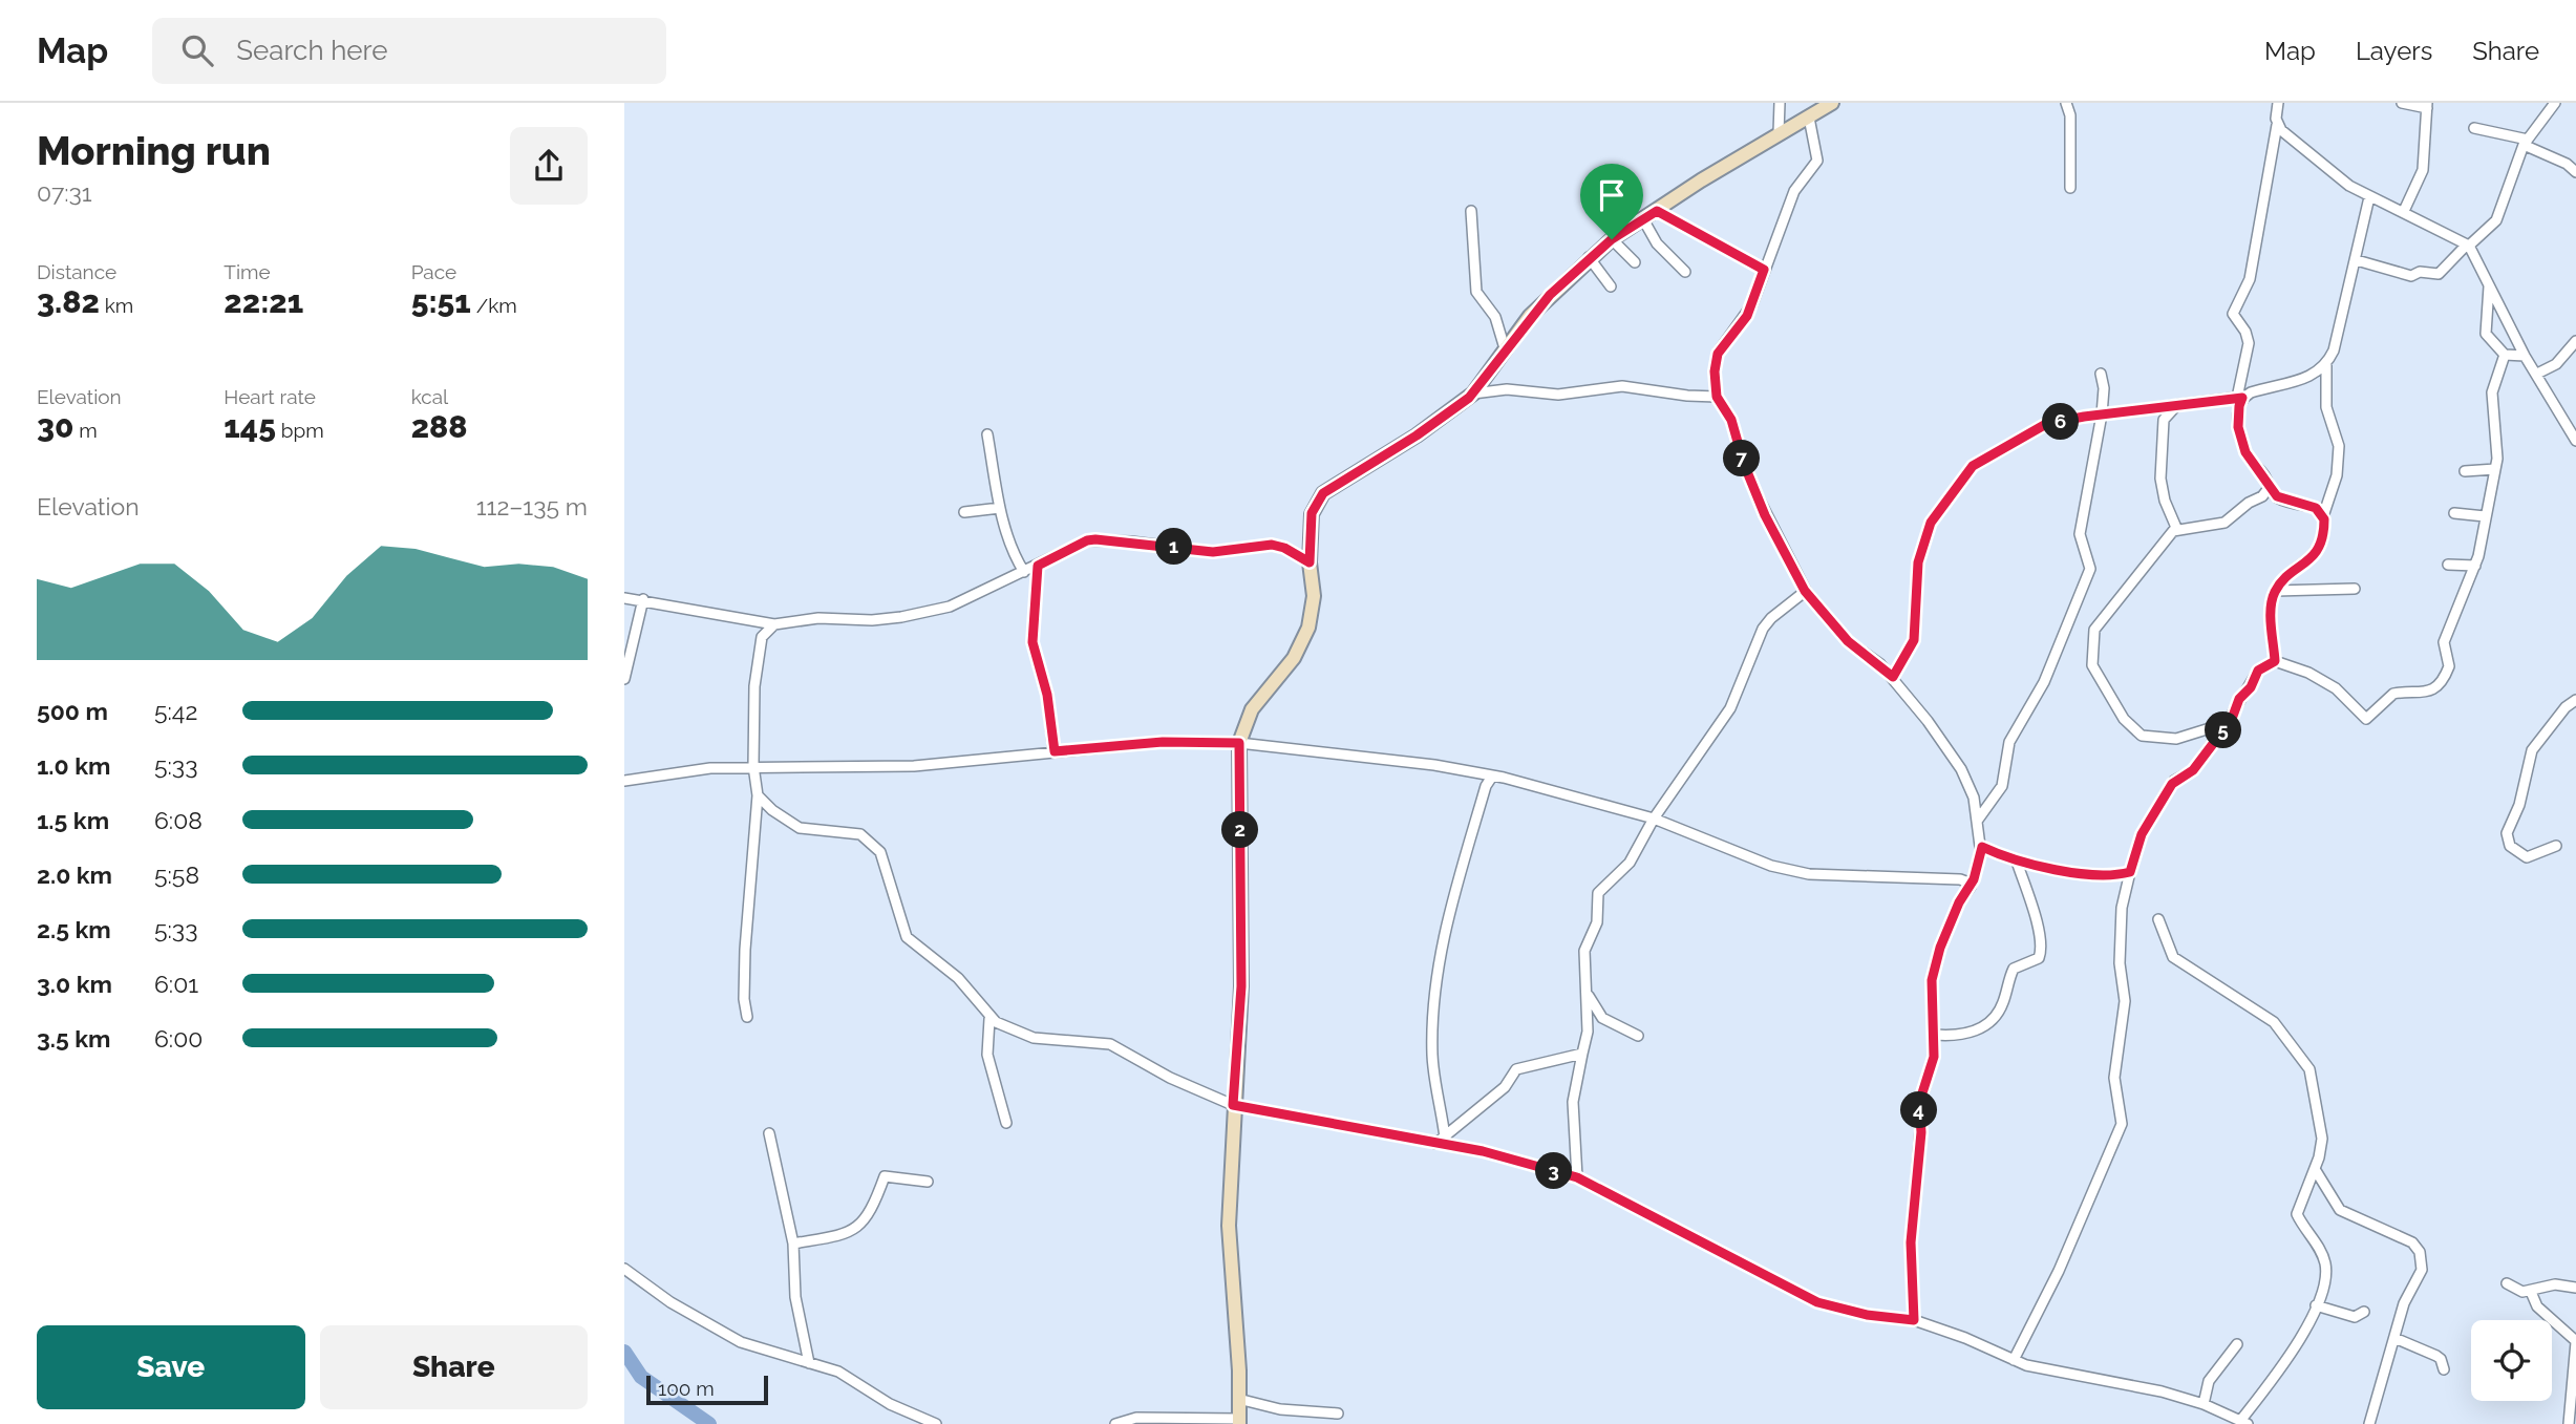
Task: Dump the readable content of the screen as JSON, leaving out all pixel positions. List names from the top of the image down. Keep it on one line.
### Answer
{"scale_bar":"100 m","page":{"header":"Map","search":"Search here","nav":["Map","Layers","Share"],"heading":["Morning run","07:31"],"stats":[["Distance","3.82 km"],["Time","22:21"],["Pace","5:51 /km"],["Elevation","30 m"],["Heart rate","145 bpm"],["kcal","288"]],"pins":["6","7","1","5","2","4","3"],"chart":["Elevation","112–135 m"],"list":[{"name":"500 m","note":"5:42"},{"name":"1.0 km","note":"5:33"},{"name":"1.5 km","note":"6:08"},{"name":"2.0 km","note":"5:58"},{"name":"2.5 km","note":"5:33"},{"name":"3.0 km","note":"6:01"},{"name":"3.5 km","note":"6:00"}],"buttons":["Save","Share"],"scale":"100 m"}}
